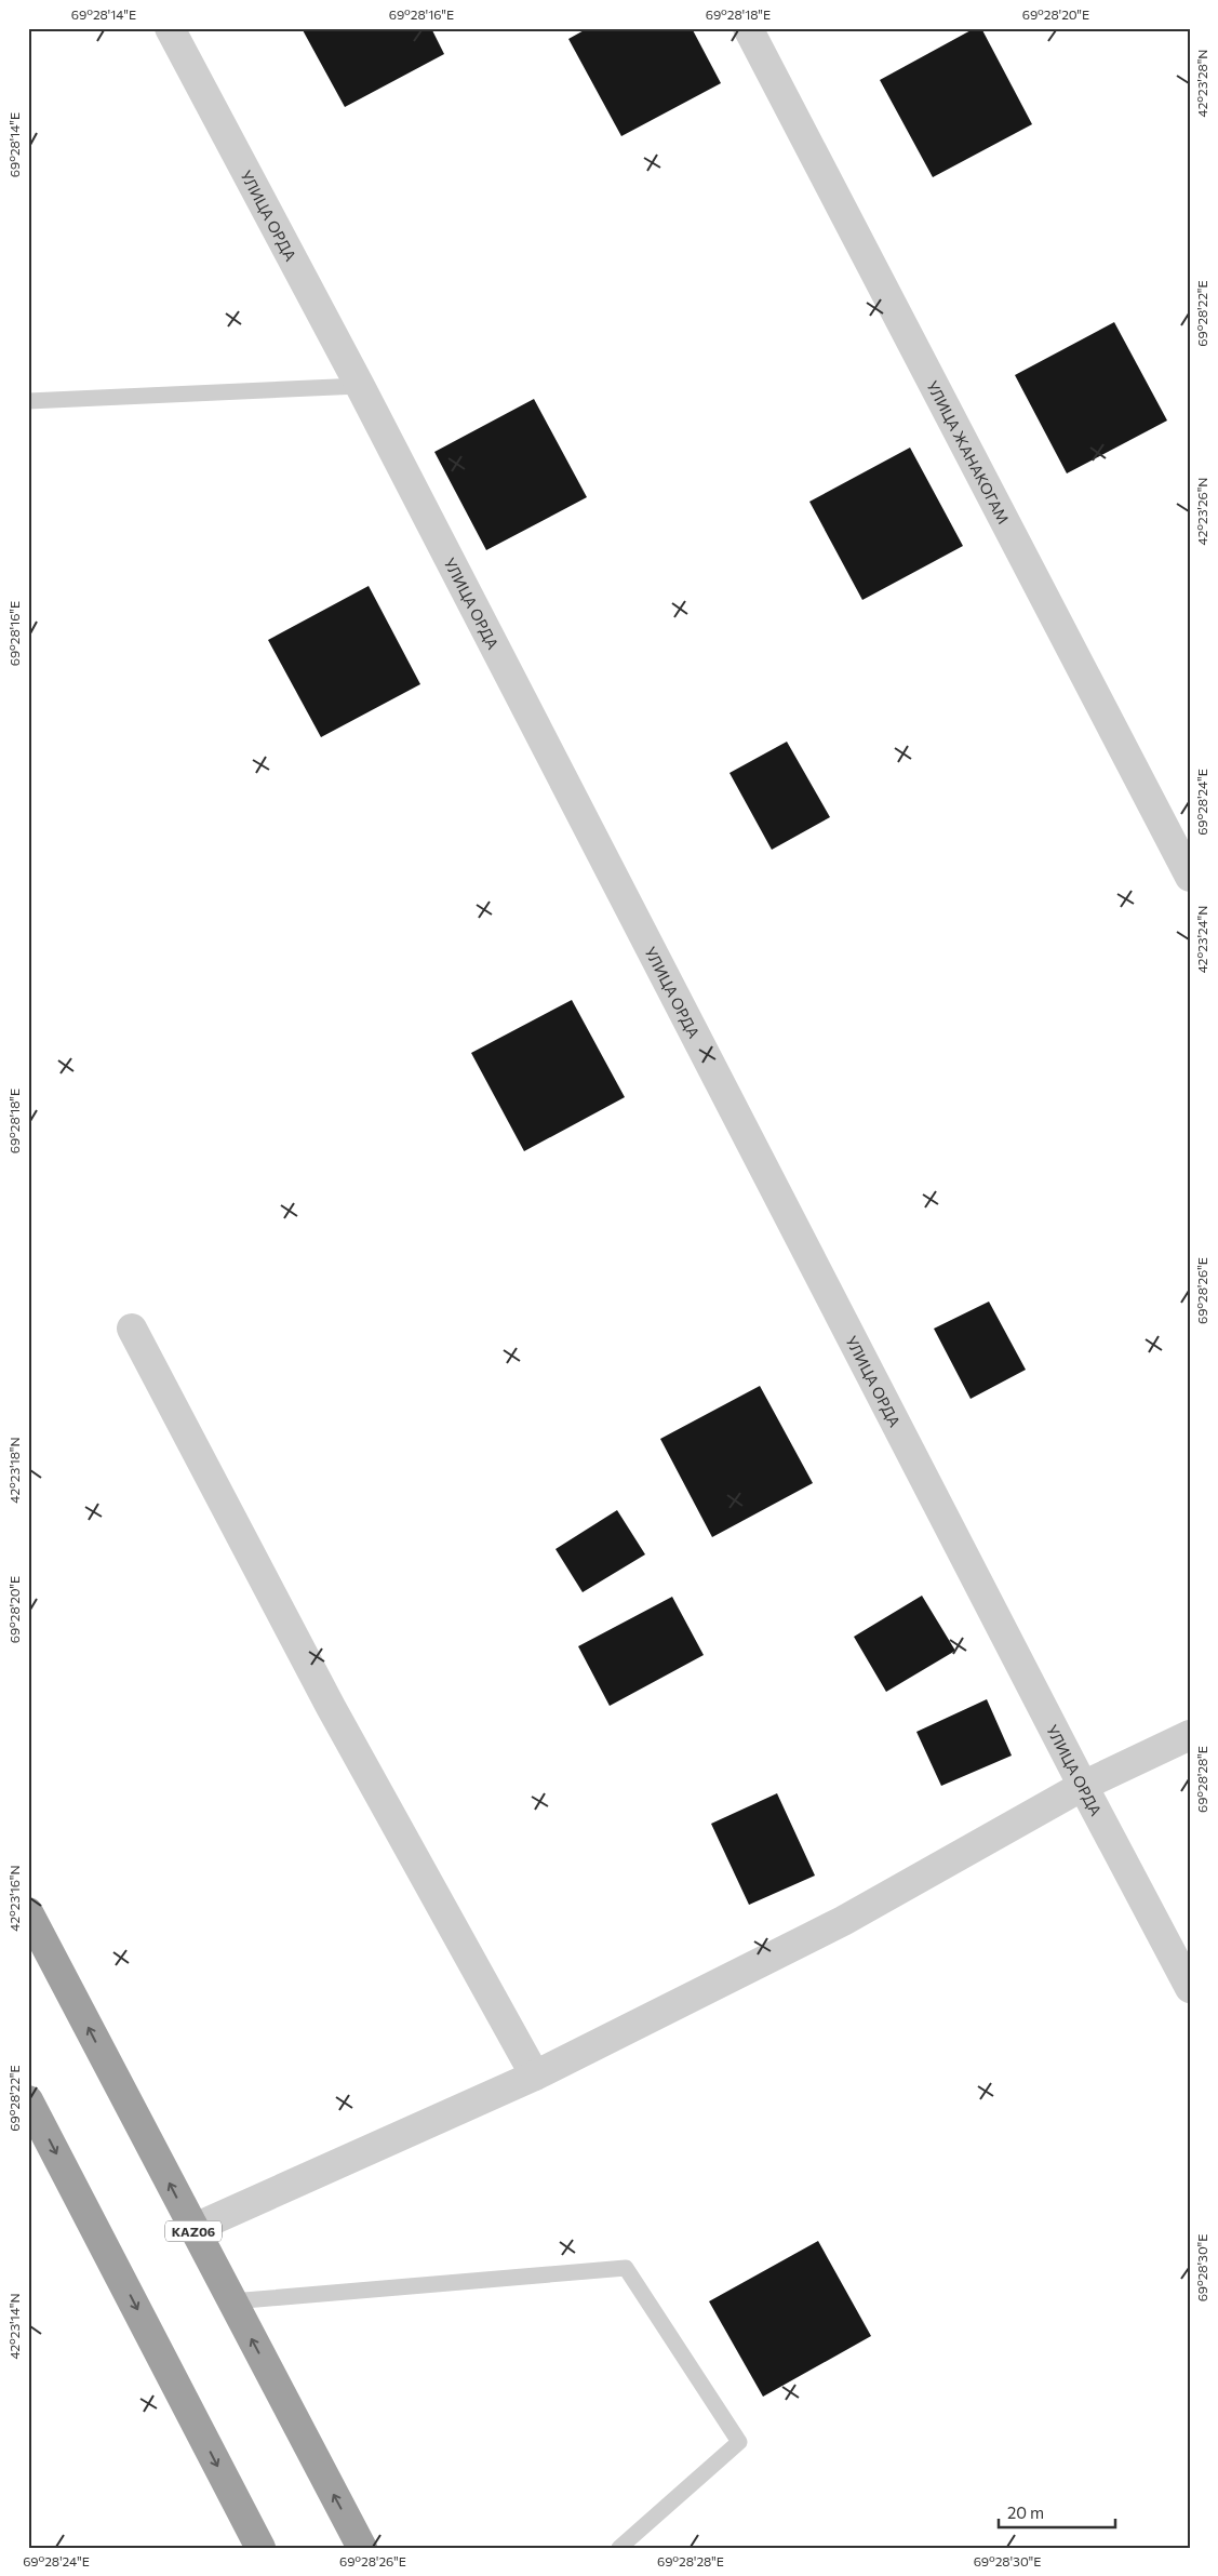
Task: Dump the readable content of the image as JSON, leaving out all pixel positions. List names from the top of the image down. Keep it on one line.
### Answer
{"streets":{"highway":["KАZ06"],"street":["УЛИЦА ОРДА","УЛИЦА ЖАНАКОГАМ"]},"scale_bar":"20 m","coordinates":["69°28'14\"E","69°28'16\"E","69°28'18\"E","69°28'20\"E","42°23'28\"N","69°28'22\"E","42°23'26\"N","69°28'24\"E","42°23'24\"N","69°28'26\"E","42°23'18\"N","69°28'28\"E","42°23'16\"N","69°28'30\"E","42°23'14\"N"]}
